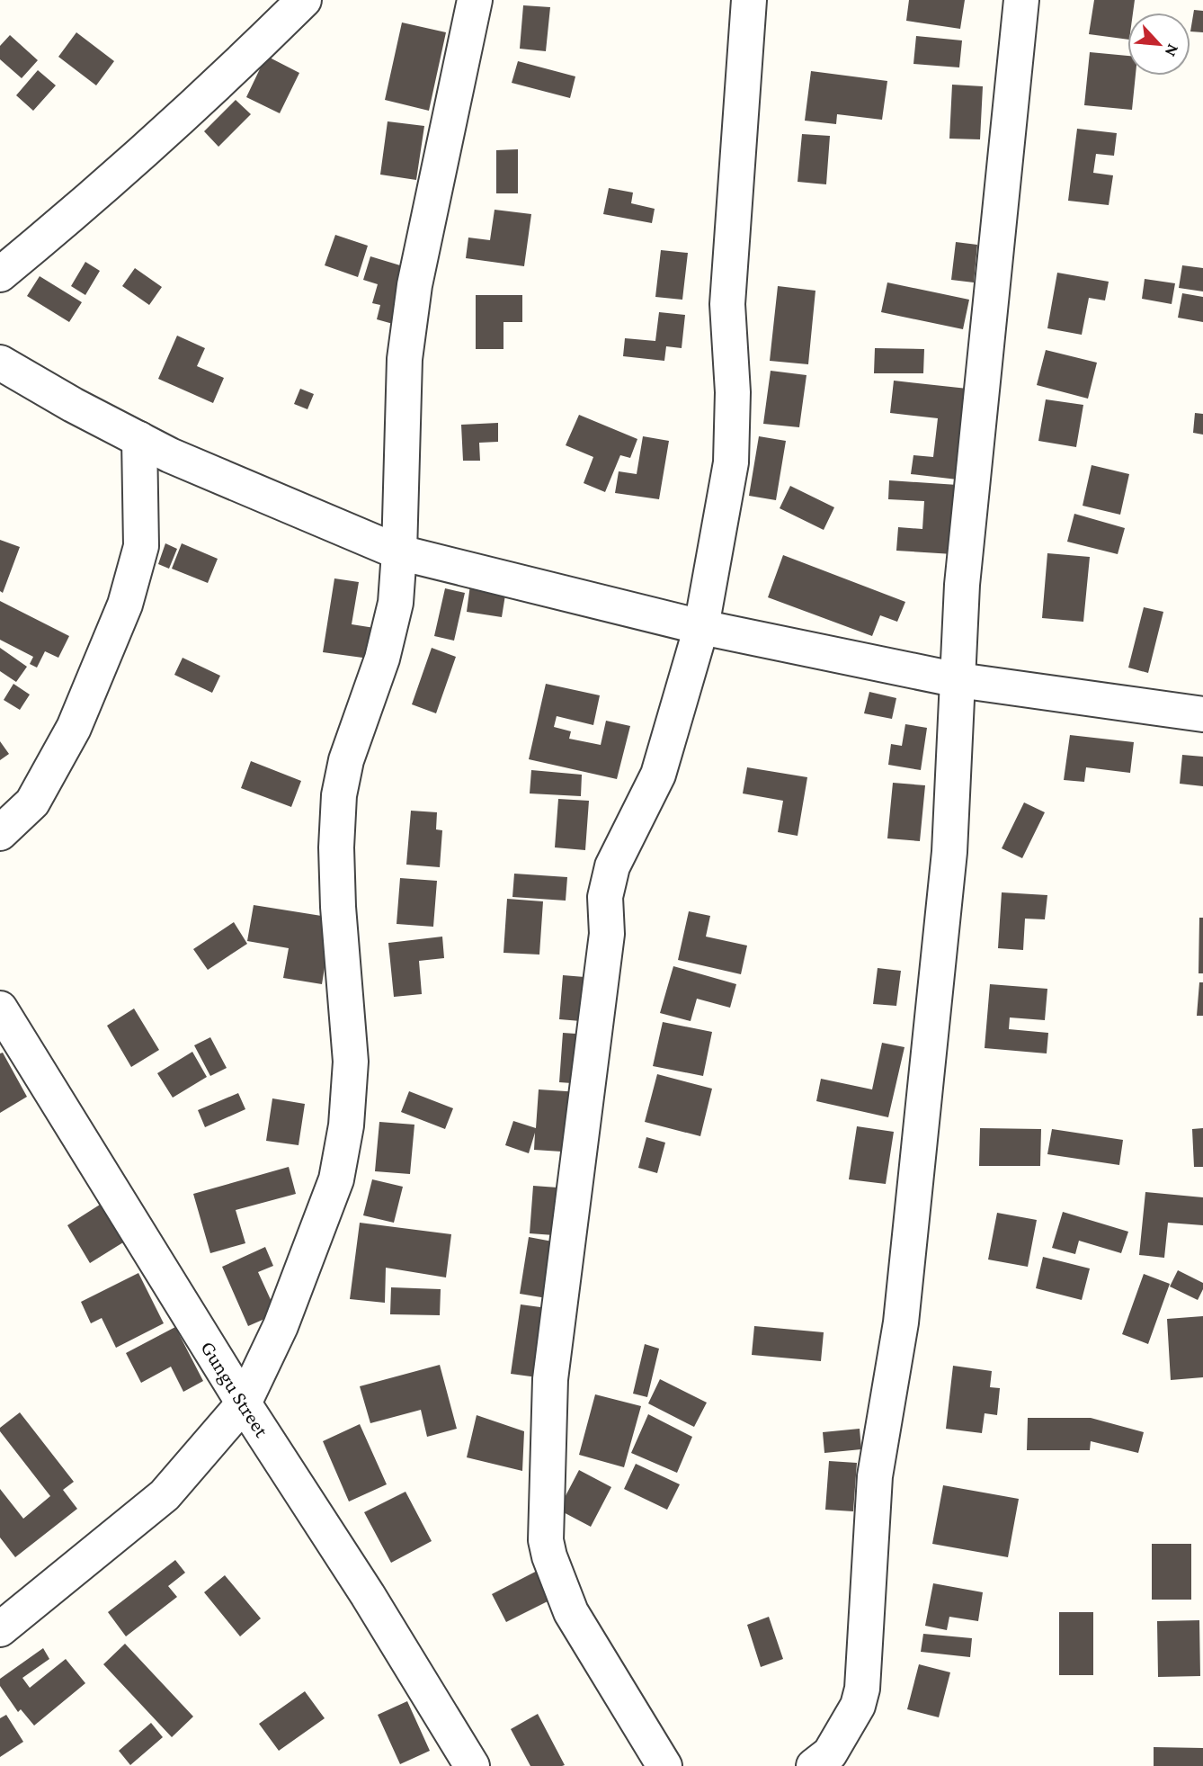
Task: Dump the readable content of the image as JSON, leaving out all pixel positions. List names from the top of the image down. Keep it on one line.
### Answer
{"streets":{"street":["Gungu Street"]},"north":"bottom right"}
